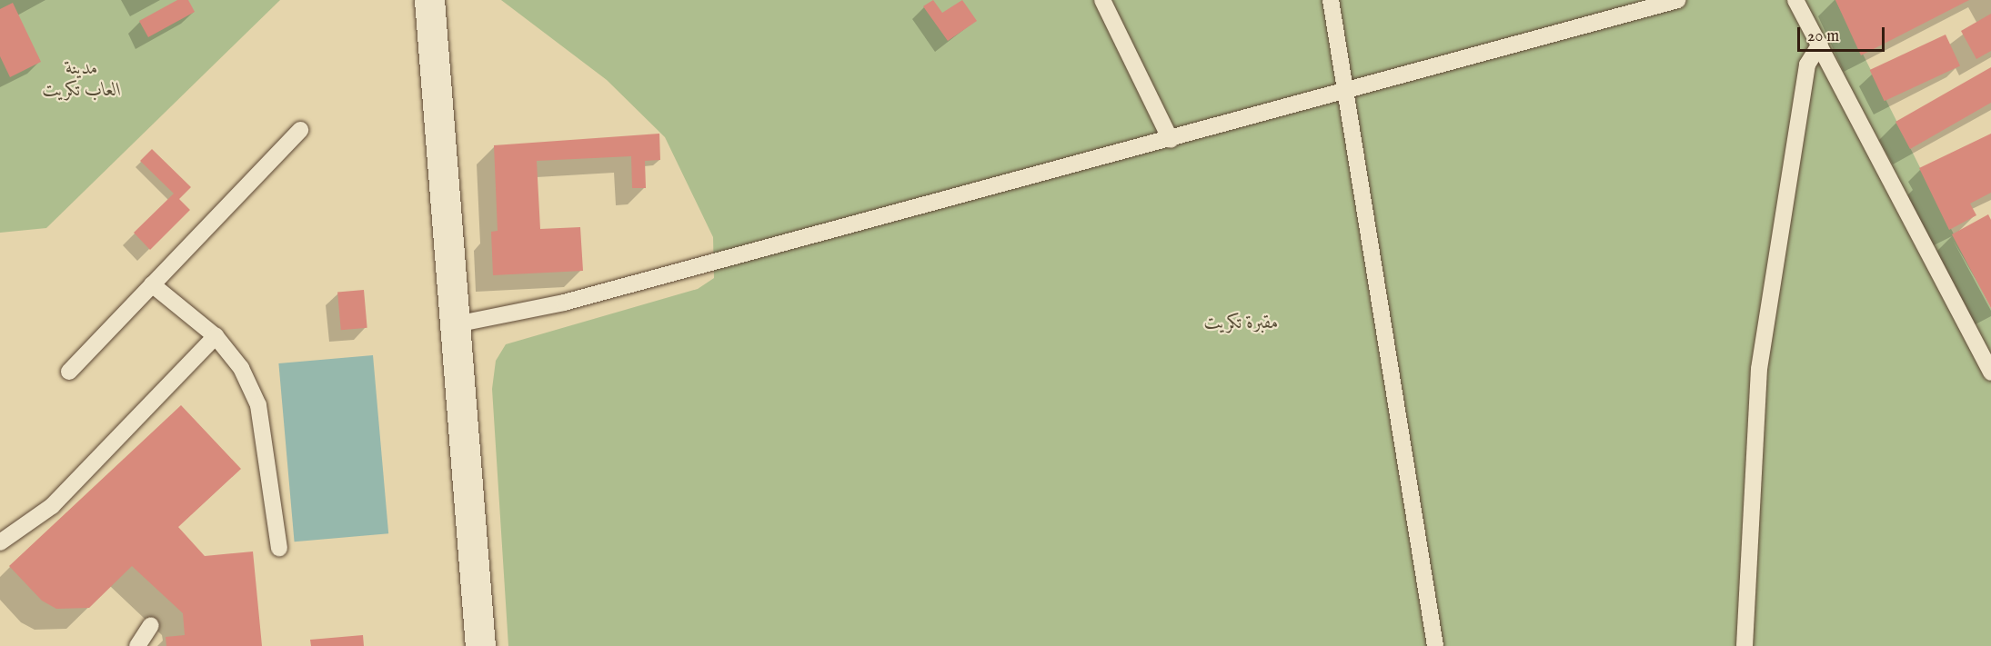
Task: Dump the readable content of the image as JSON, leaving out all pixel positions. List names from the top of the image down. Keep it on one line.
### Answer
{"parks":["مدينة العاب تكريت","مقبرة تكريت"],"scale_bar":"20 m"}
